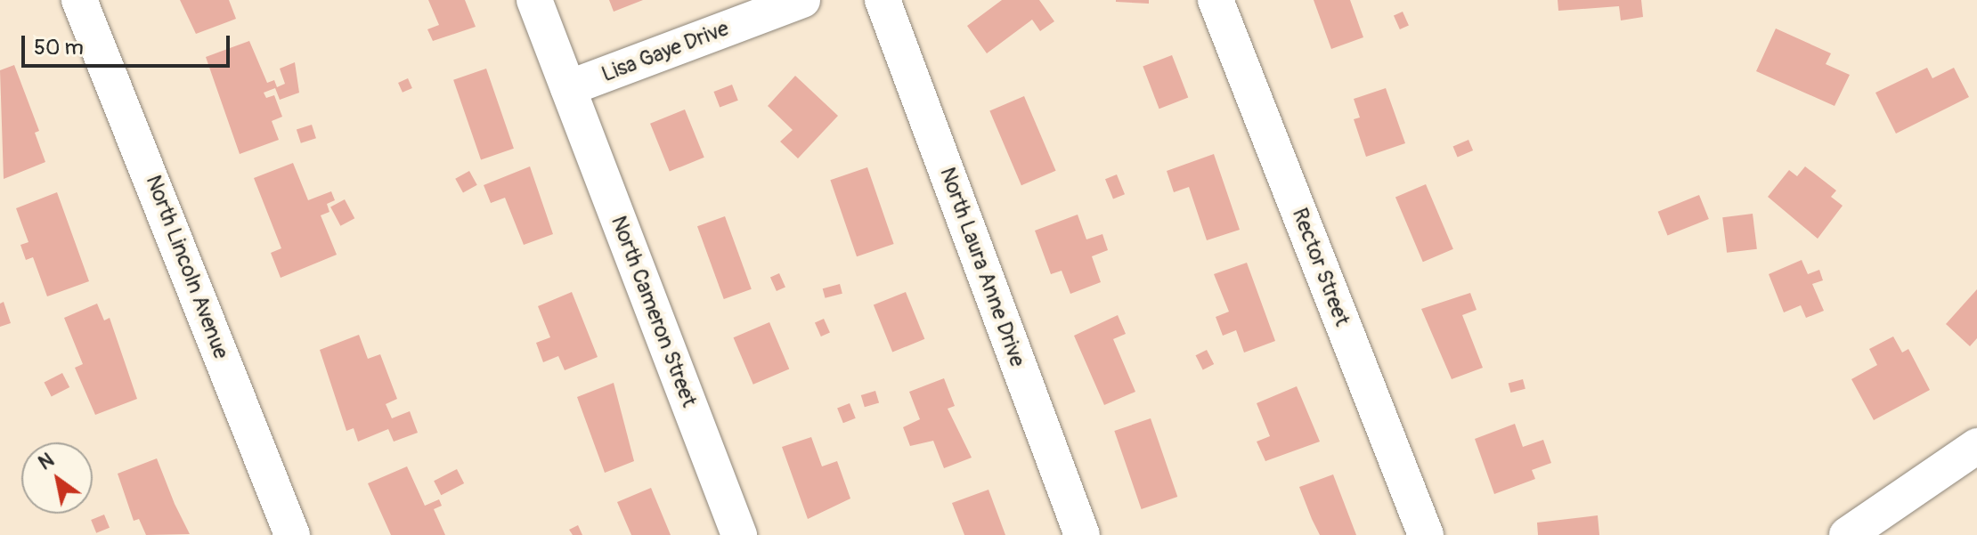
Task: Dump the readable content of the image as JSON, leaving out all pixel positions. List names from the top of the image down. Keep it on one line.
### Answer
{"streets":{"street":["Lisa Gaye Drive","North Lincoln Avenue","North Laura Anne Drive","Rector Street","North Cameron Street"]},"crossings":[["Lisa Gaye Drive","North Cameron Street"]],"scale_bar":"50 m","north":"top left"}
